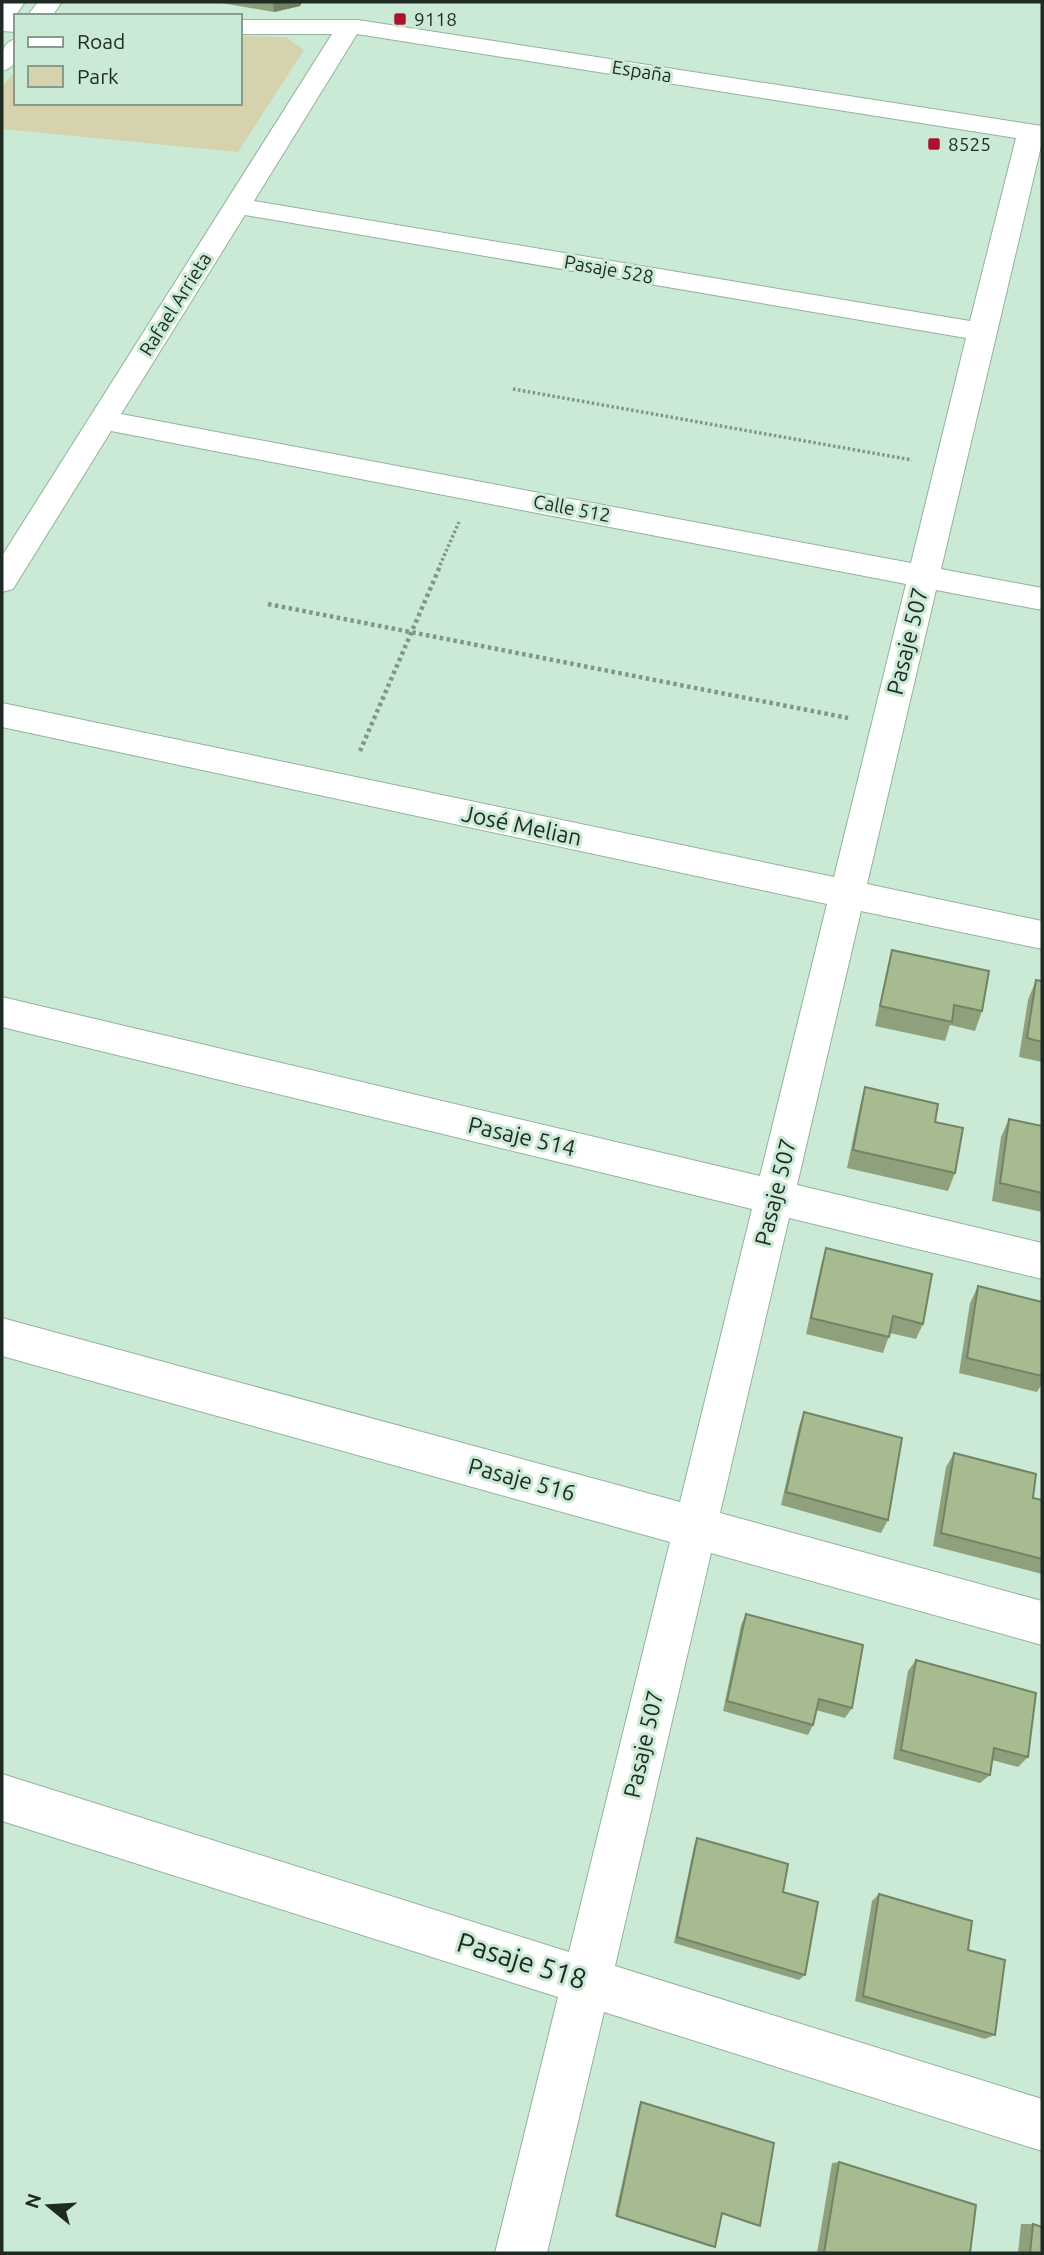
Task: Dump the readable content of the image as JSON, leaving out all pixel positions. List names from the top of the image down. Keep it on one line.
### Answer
{"streets":{"street":["España","Pasaje 528","Rafael Arrieta","Calle 512","Pasaje 507","José Melian","Pasaje 514","Pasaje 516","Pasaje 518"]},"crossings":[["España","Rafael Arrieta"],["España","Pasaje 507"],["Pasaje 528","Rafael Arrieta"],["Pasaje 528","Pasaje 507"],["Rafael Arrieta","Calle 512"],["Calle 512","Pasaje 507"],["Pasaje 507","José Melian"],["Pasaje 507","Pasaje 514"],["Pasaje 507","Pasaje 516"],["Pasaje 507","Pasaje 518"]],"places":{"transit":["9118","8525"]},"legend":["Road","Park"],"north":"left"}
